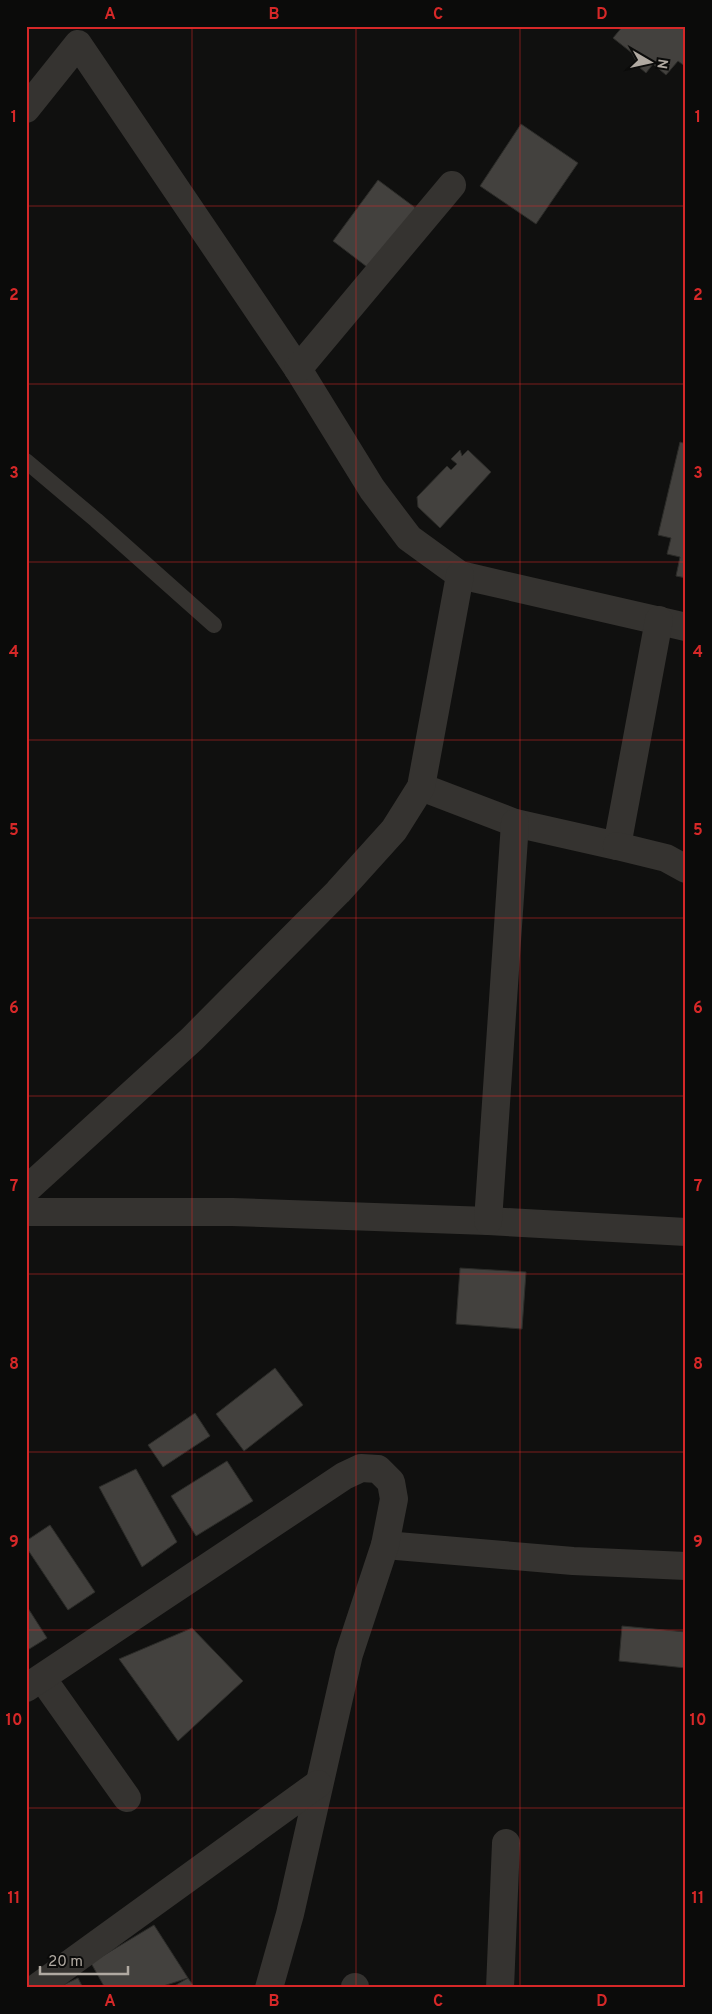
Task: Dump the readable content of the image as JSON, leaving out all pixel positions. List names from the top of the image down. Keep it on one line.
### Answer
{"scale_bar":"20 m","north":"right","grid":{"columns":["A","B","C","D"],"rows":["1","2","3","4","5","6","7","8","9","10","11"]}}
